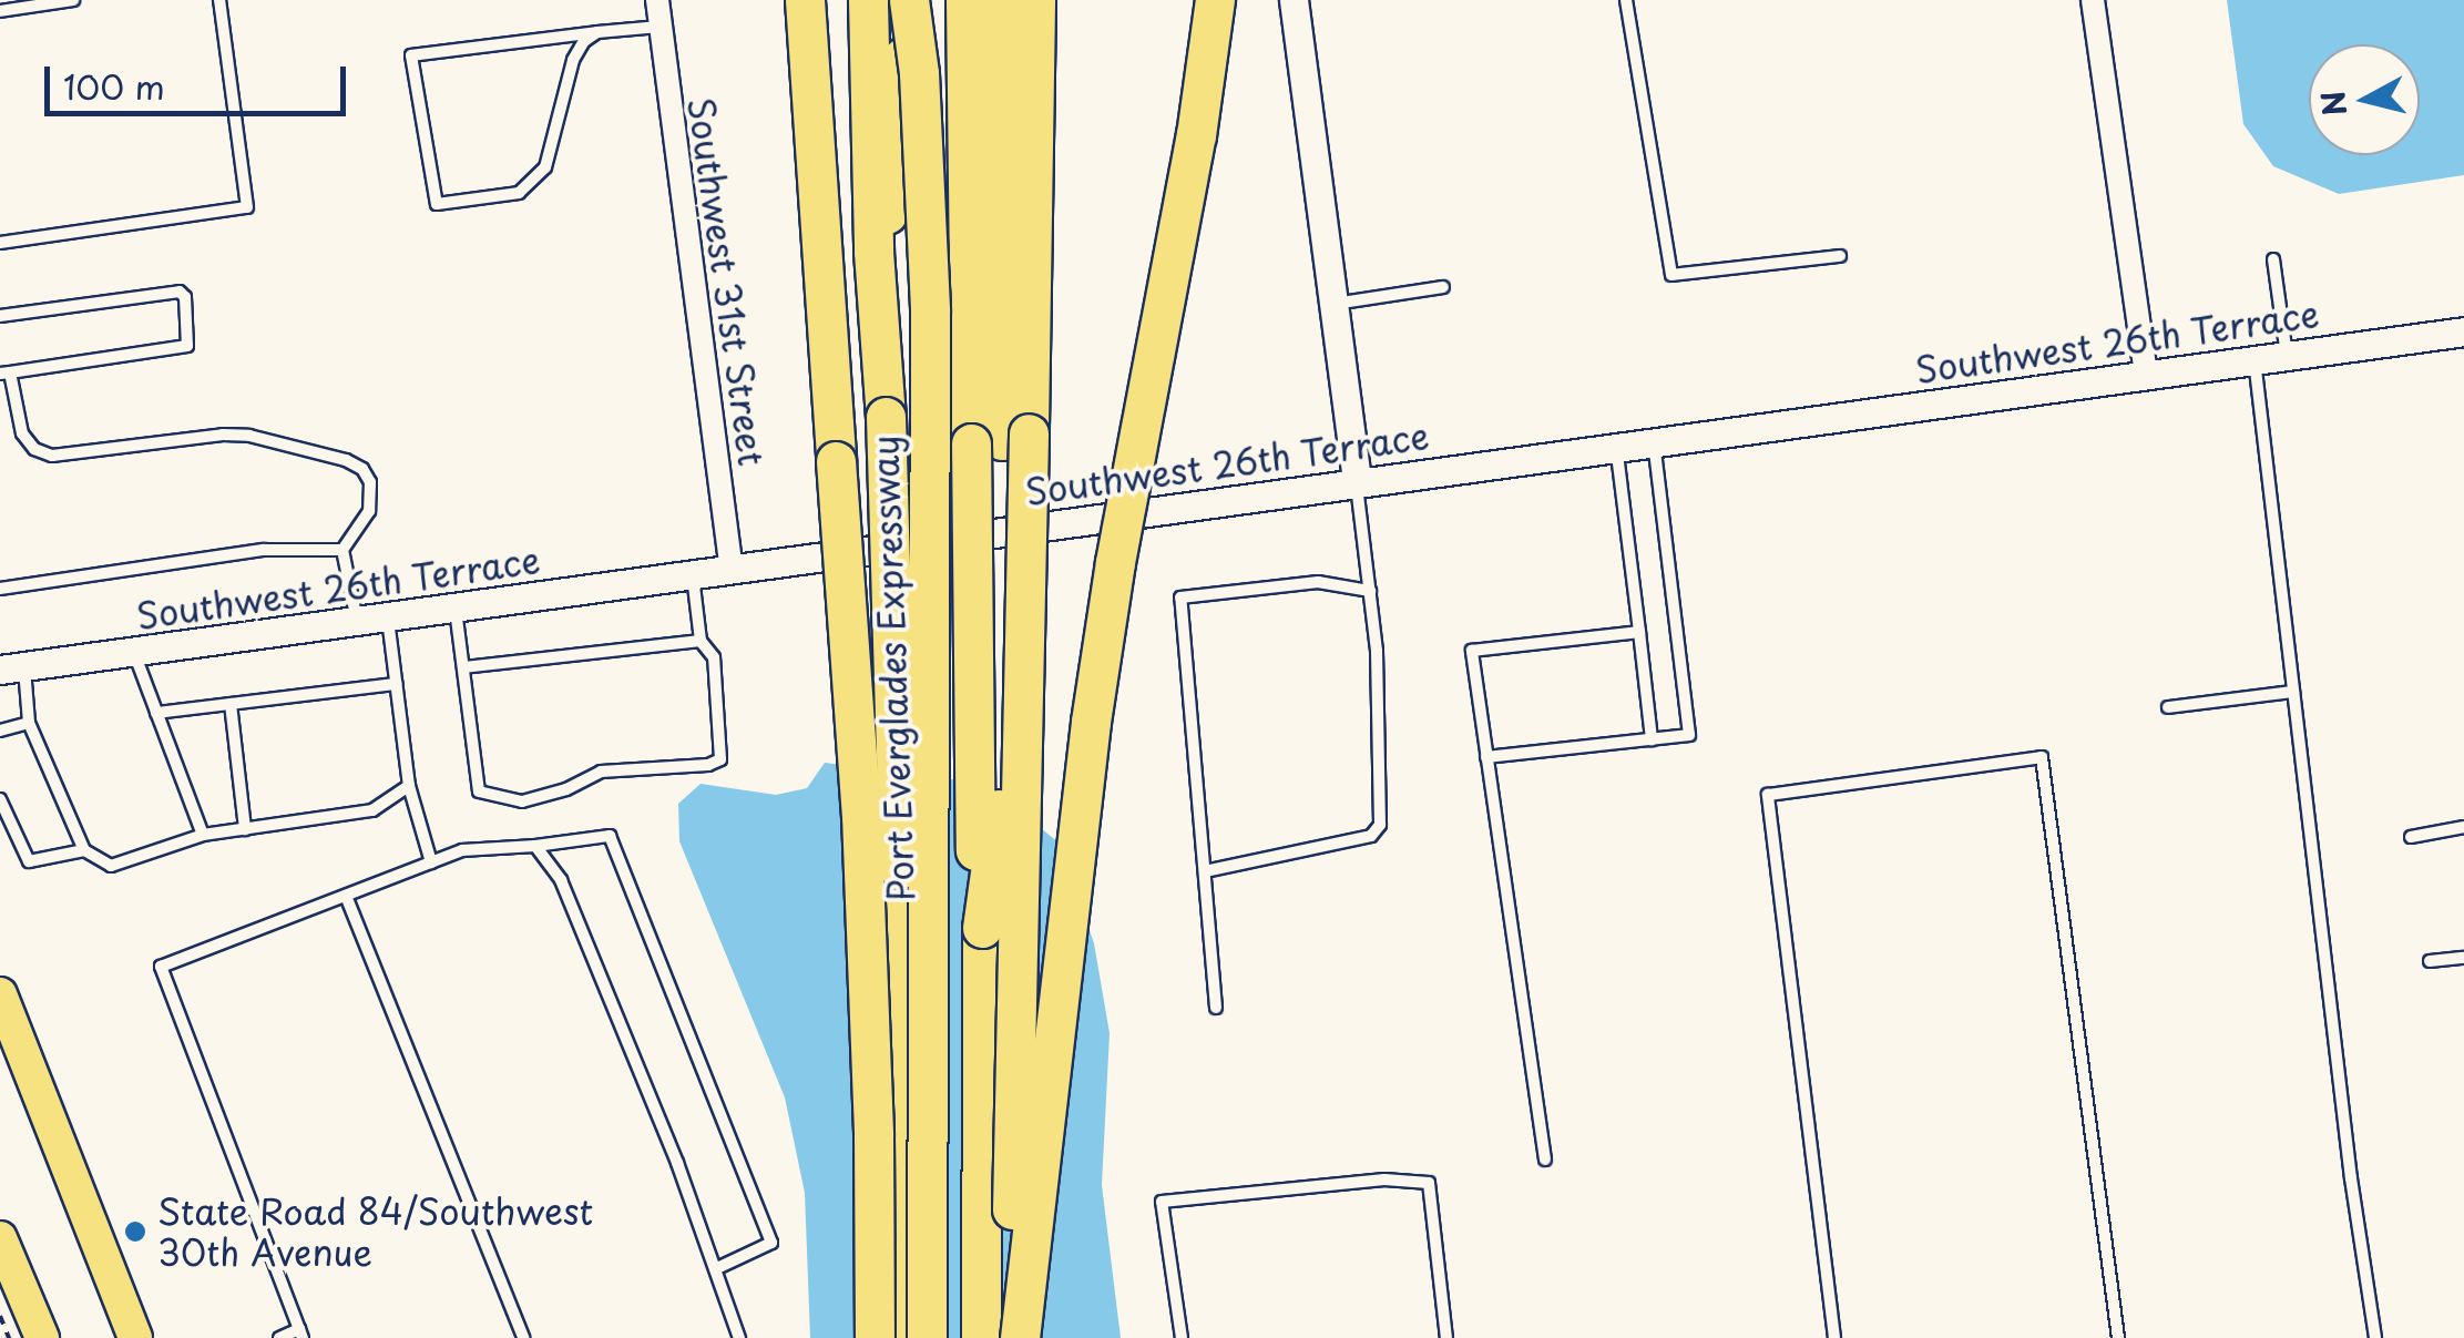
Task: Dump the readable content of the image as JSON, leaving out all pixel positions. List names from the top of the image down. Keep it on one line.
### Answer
{"streets":{"highway":["Port Everglades Expressway"],"street":["Southwest 31st Street","Southwest 26th Terrace"]},"crossings":[["Southwest 31st Street","Southwest 26th Terrace"]],"places":["State Road 84/Southwest 30th Avenue"],"scale_bar":"100 m","north":"left"}
